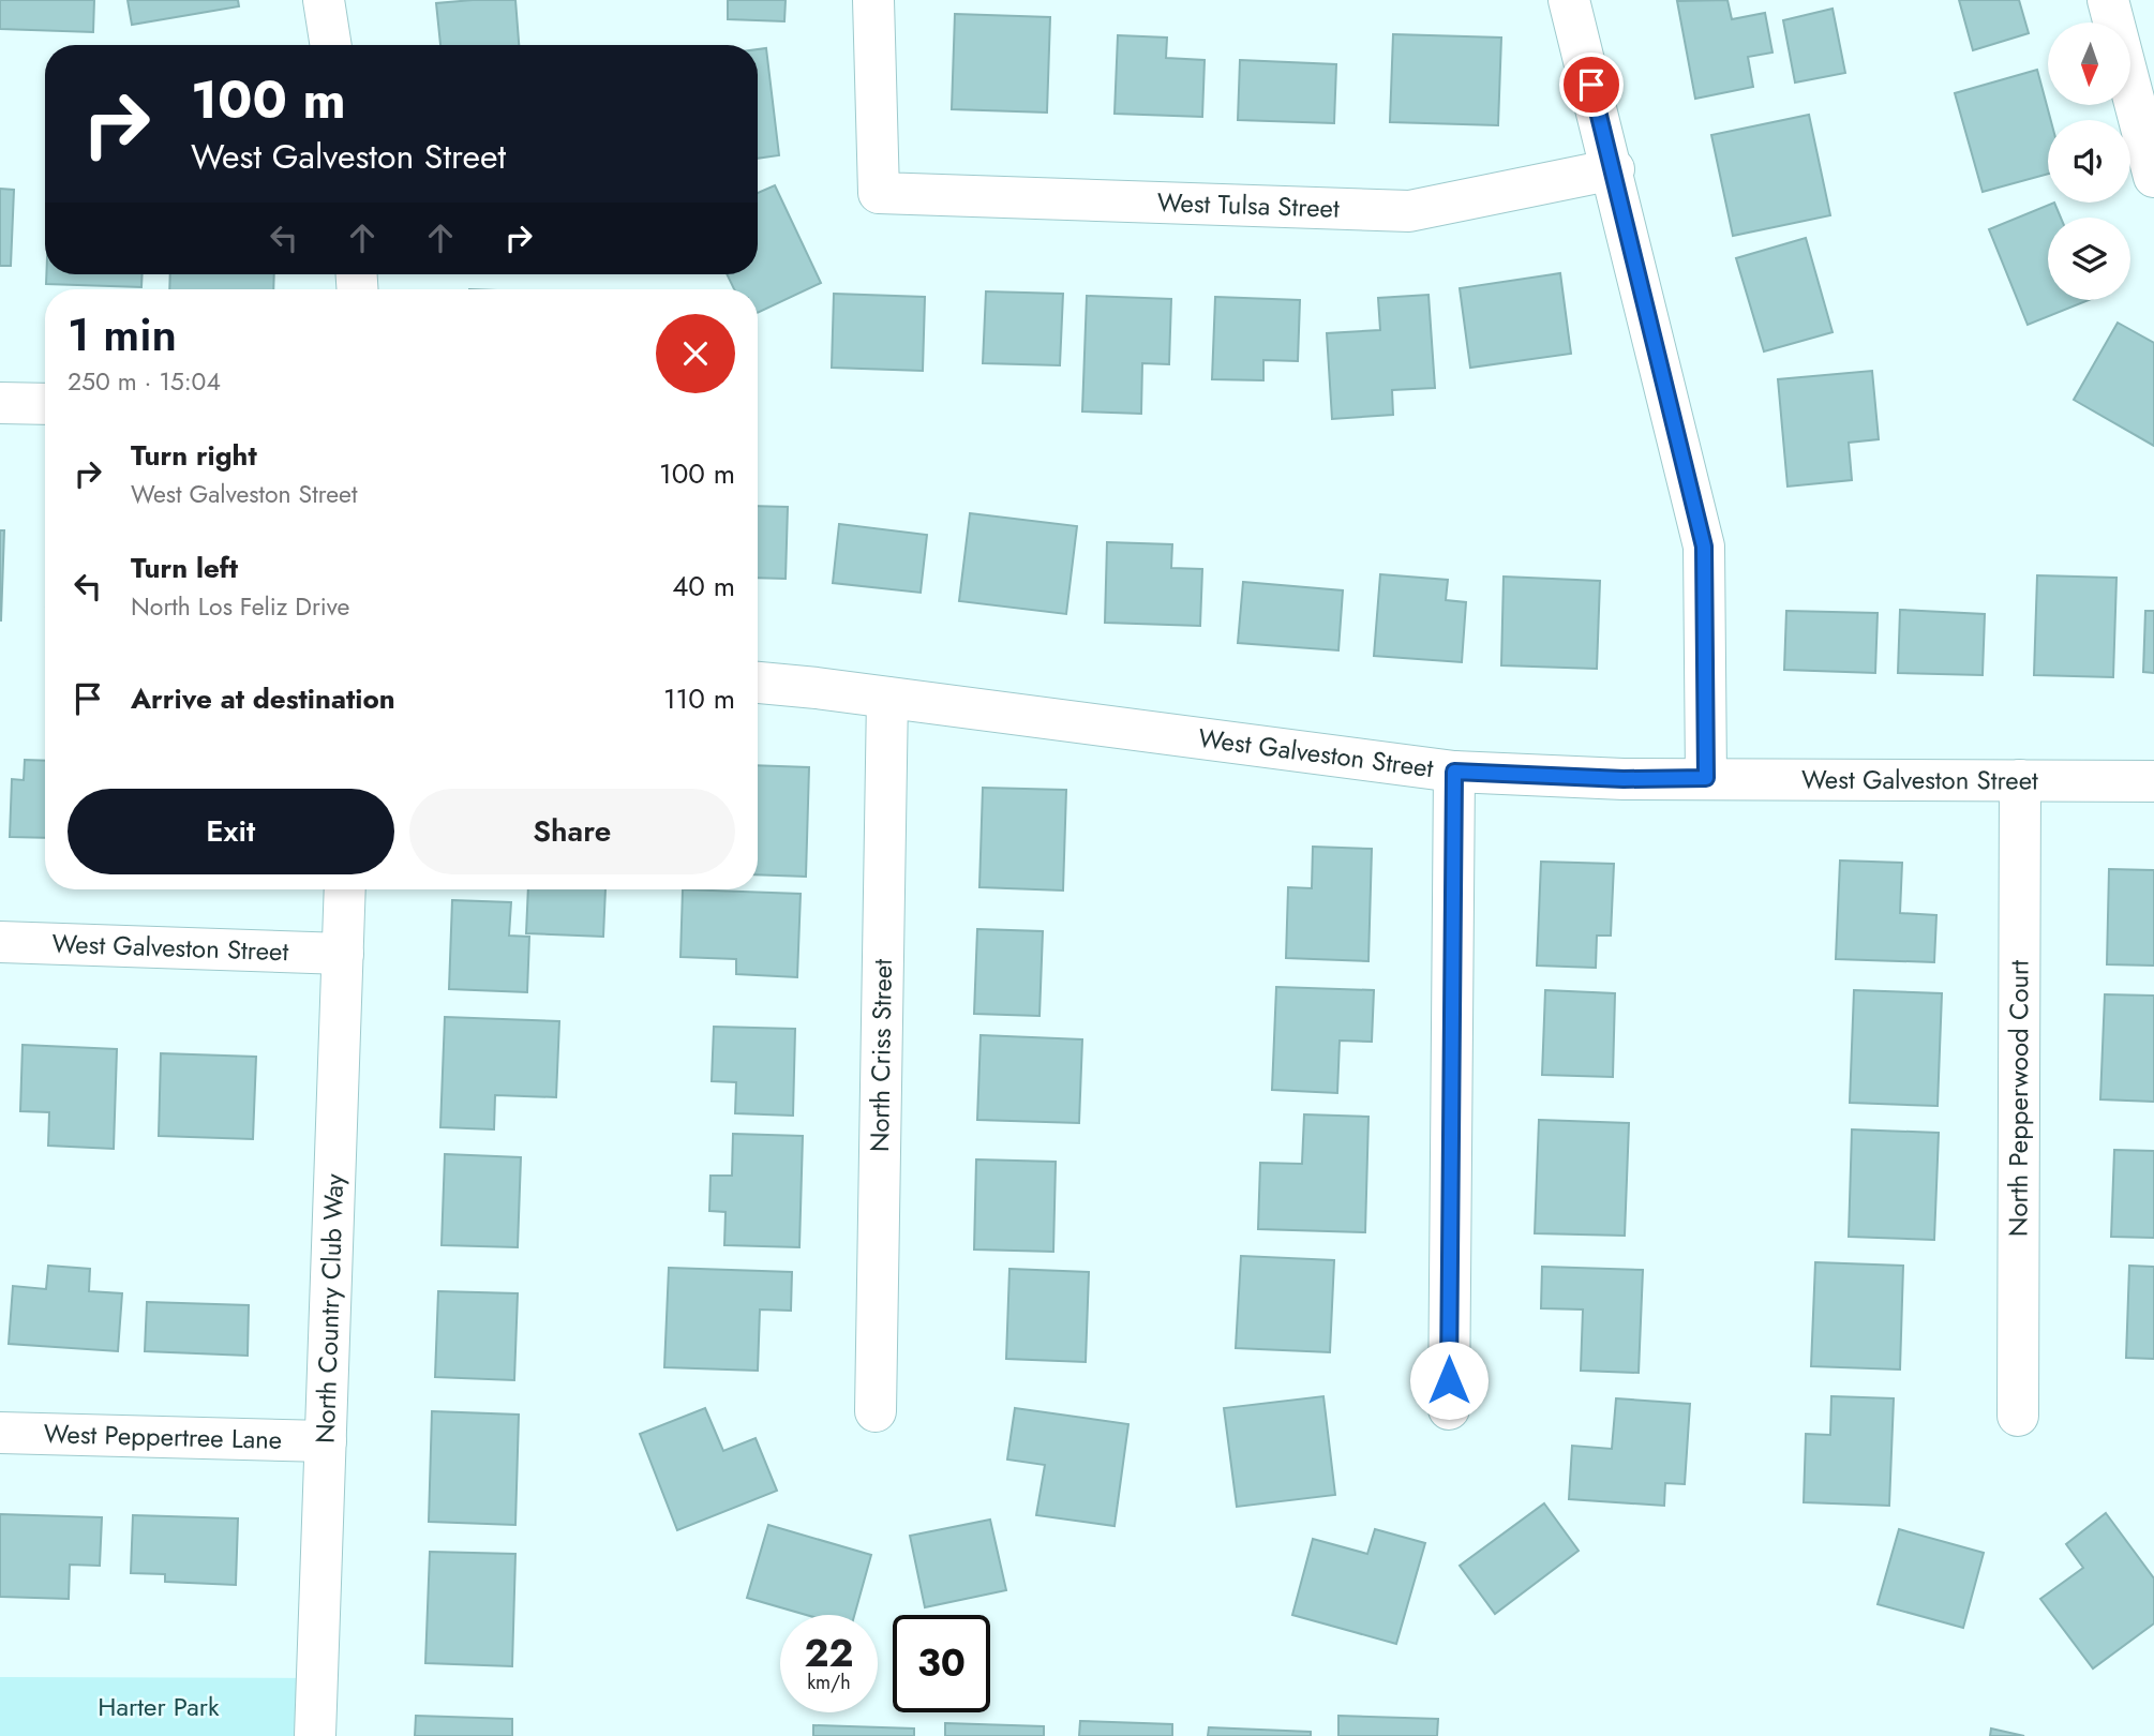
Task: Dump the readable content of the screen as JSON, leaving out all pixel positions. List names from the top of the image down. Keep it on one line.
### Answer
{"streets":{"street":["West Tulsa Street","West Galveston Street","North Criss Street","North Pepperwood Court","North Country Club Way","West Peppertree Lane"]},"crossings":[["West Galveston Street","North Criss Street"],["West Galveston Street","North Pepperwood Court"],["West Galveston Street","North Country Club Way"],["North Country Club Way","West Peppertree Lane"]],"parks":["Harter Park"],"north":"bottom","page":{"turn":["100 m","West Galveston Street"],"heading":["1 min","250 m · 15:04"],"list":[{"name":"Turn right","note":"West Galveston Street","value":"100 m"},{"name":"Turn left","note":"North Los Feliz Drive","value":"40 m"},{"name":"Arrive at destination","value":"110 m"}],"buttons":["Exit","Share"],"speed":"22 km/h","limit":"30"}}
